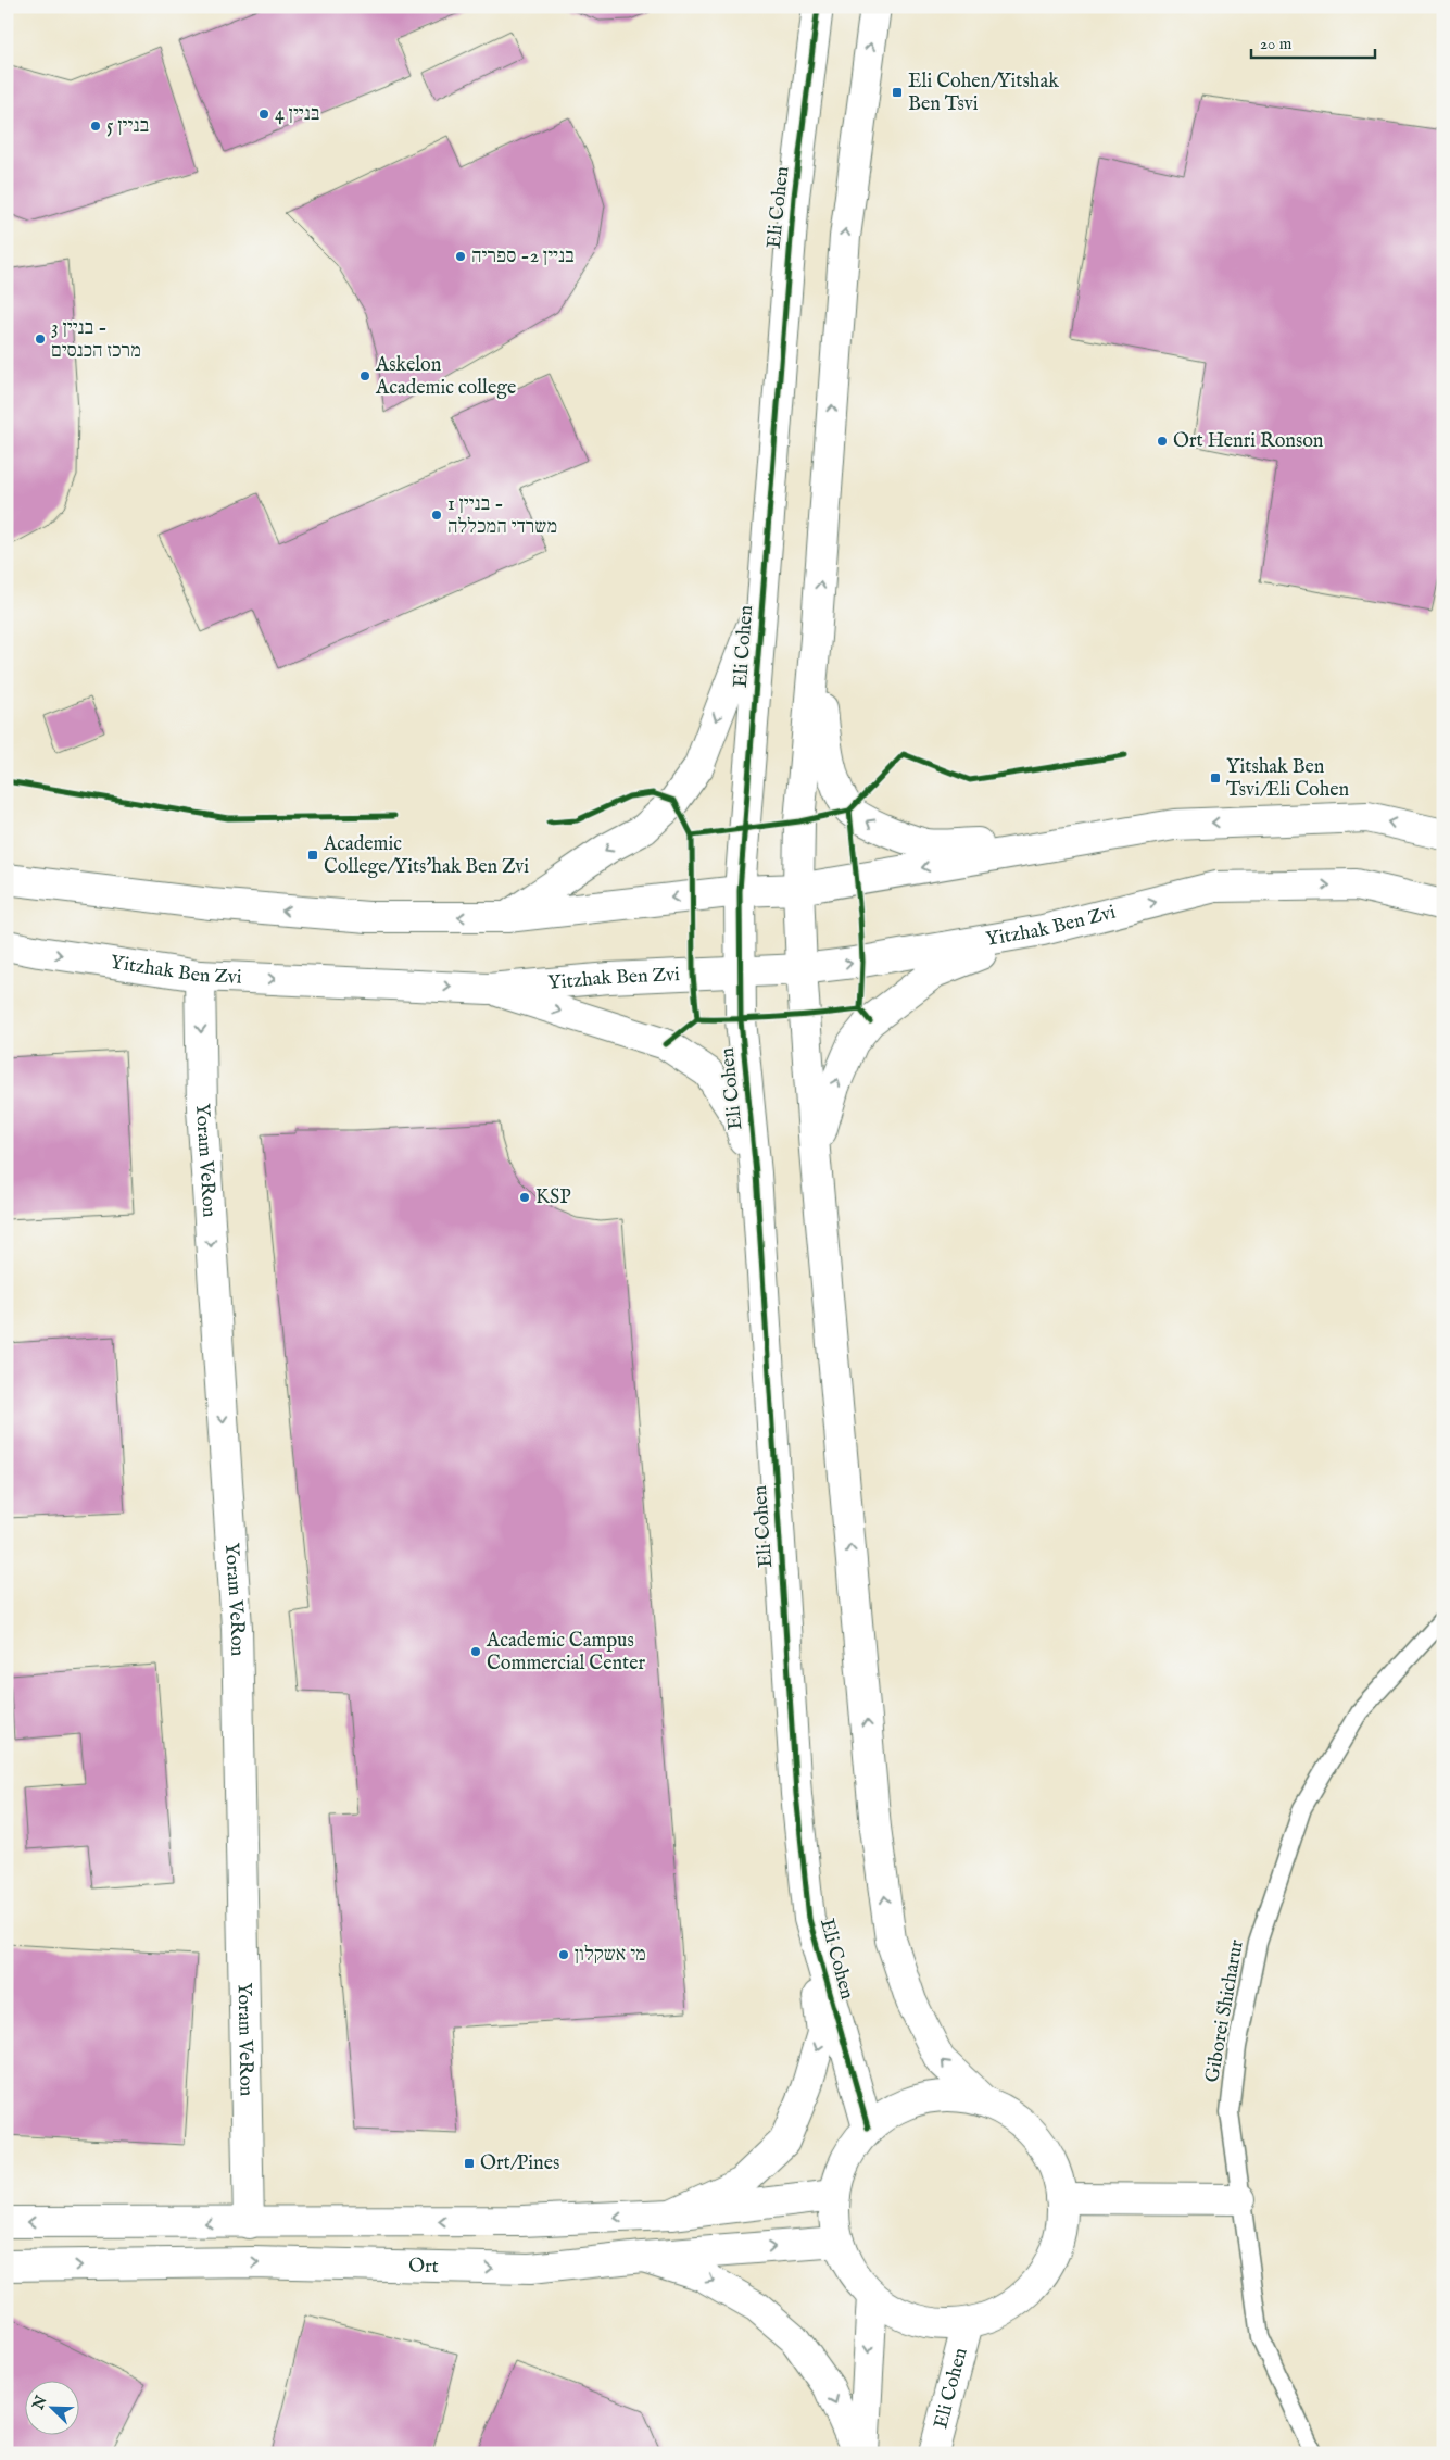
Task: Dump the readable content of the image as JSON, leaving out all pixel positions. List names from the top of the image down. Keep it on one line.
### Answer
{"streets":{"street":["Eli Cohen","Yitzhak Ben Zvi","Yoram VeRon","Ort"],"lane":["Giborei Shicharur"]},"crossings":[["Eli Cohen","Yitzhak Ben Zvi"],["Yitzhak Ben Zvi","Yoram VeRon"]],"one_way":["Yoram VeRon"],"places":{"transit":["Eli Cohen/Yitshak Ben Tsvi","Yitshak Ben Tsvi/Eli Cohen","Academic College/Yits'hak Ben Zvi","Ort/Pines"],"other":["בניין 4","בניין 5","בניין 2- ספריה","בניין 3 - מרכז הכנסים","Askelon Academic college","Ort Henri Ronson","בניין 1 - משרדי המכללה","KSP","Academic Campus Commercial Center","מי אשקלון"]},"scale_bar":"20 m","north":"top left"}
